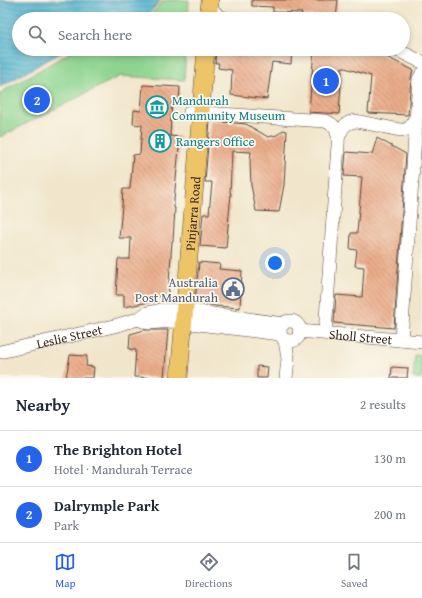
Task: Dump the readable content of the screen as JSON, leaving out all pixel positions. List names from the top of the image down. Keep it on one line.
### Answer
{"streets":{"main road":["Pinjarra Road"],"street":["Leslie Street","Sholl Street"]},"crossings":[["Pinjarra Road","Leslie Street"],["Pinjarra Road","Sholl Street"],["Leslie Street","Sholl Street"]],"places":{"museum":["Mandurah Community Museum"],"building":["Rangers Office"],"public building":["Australia Post Mandurah"]},"page":{"search":"Search here","pins":["1","2"],"heading":["Nearby","2 results"],"list":[{"mark":"1","name":"The Brighton Hotel","note":"Hotel · Mandurah Terrace","value":"130 m"},{"mark":"2","name":"Dalrymple Park","note":"Park","value":"200 m"}],"nav":["Map","Directions","Saved"]}}
